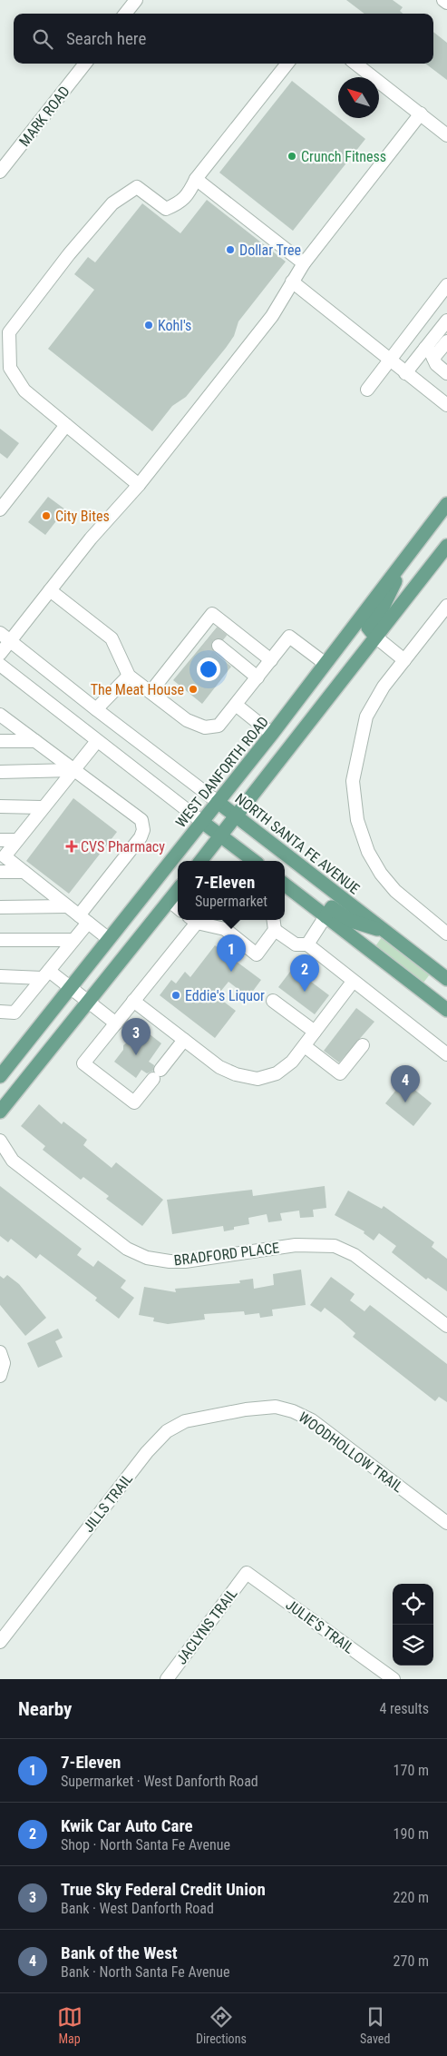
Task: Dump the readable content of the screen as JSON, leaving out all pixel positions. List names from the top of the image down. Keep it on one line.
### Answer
{"streets":{"main road":["WEST DANFORTH ROAD","NORTH SANTA FE AVENUE"],"street":["MARK ROAD","BRADFORD PLACE","WOODHOLLOW TRAIL","JILLS TRAIL","JACLYNS TRAIL","JULIE'S TRAIL"]},"crossings":[["WEST DANFORTH ROAD","NORTH SANTA FE AVENUE"],["WOODHOLLOW TRAIL","JILLS TRAIL"],["JACLYNS TRAIL","JULIE'S TRAIL"]],"places":{"other":["Crunch Fitness","Dollar Tree","Kohl's","City Bites","The Meat House","Eddie's Liquor"],"health":["CVS Pharmacy"]},"north":"top left","page":{"search":"Search here","popup":["7-Eleven","Supermarket"],"pins":["1","2","3","4"],"heading":["Nearby","4 results"],"list":[{"mark":"1","name":"7-Eleven","note":"Supermarket · West Danforth Road","value":"170 m"},{"mark":"2","name":"Kwik Car Auto Care","note":"Shop · North Santa Fe Avenue","value":"190 m"},{"mark":"3","name":"True Sky Federal Credit Union","note":"Bank · West Danforth Road","value":"220 m"},{"mark":"4","name":"Bank of the West","note":"Bank · North Santa Fe Avenue","value":"270 m"}],"nav":["Map","Directions","Saved"]}}
